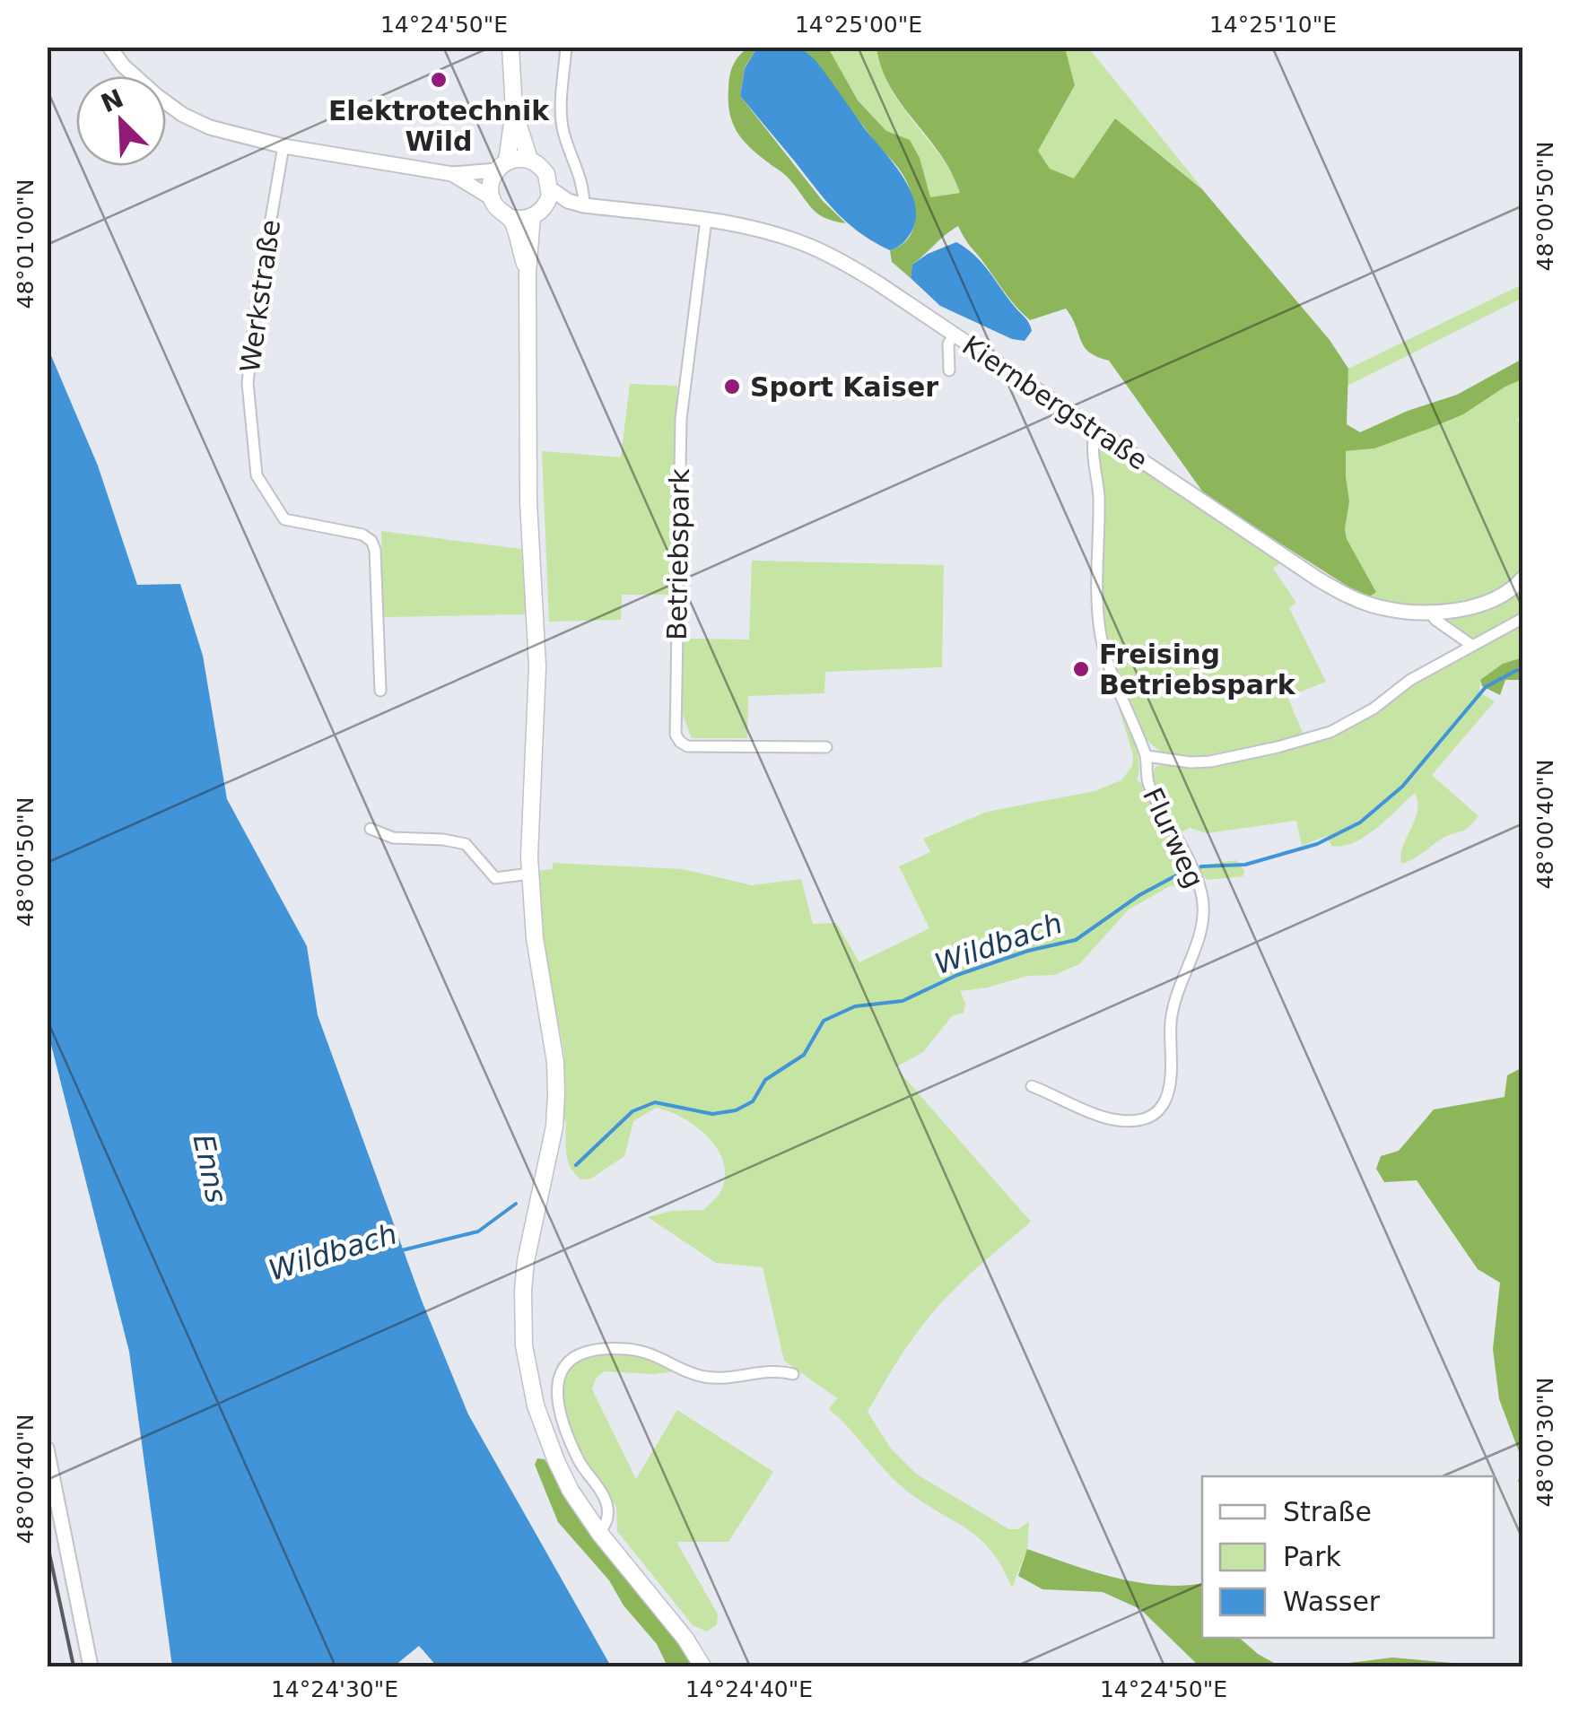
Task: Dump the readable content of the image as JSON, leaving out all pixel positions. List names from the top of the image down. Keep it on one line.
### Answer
{"streets":{"street":["Werkstraße","Kiernbergstraße","Betriebspark","Flurweg"]},"crossings":[["Kiernbergstraße","Betriebspark"],["Kiernbergstraße","Flurweg"]],"water":["Wildbach","Enns"],"places":["Elektrotechnik Wild","Sport Kaiser","Freising Betriebspark"],"legend":["Straße","Park","Wasser"],"north":"top left","coordinates":["14°24'50\"E","14°25'00\"E","14°25'10\"E","48°00'50\"N","48°01'00\"N","48°00'40\"N","48°00'30\"N","14°24'30\"E","14°24'40\"E"]}
